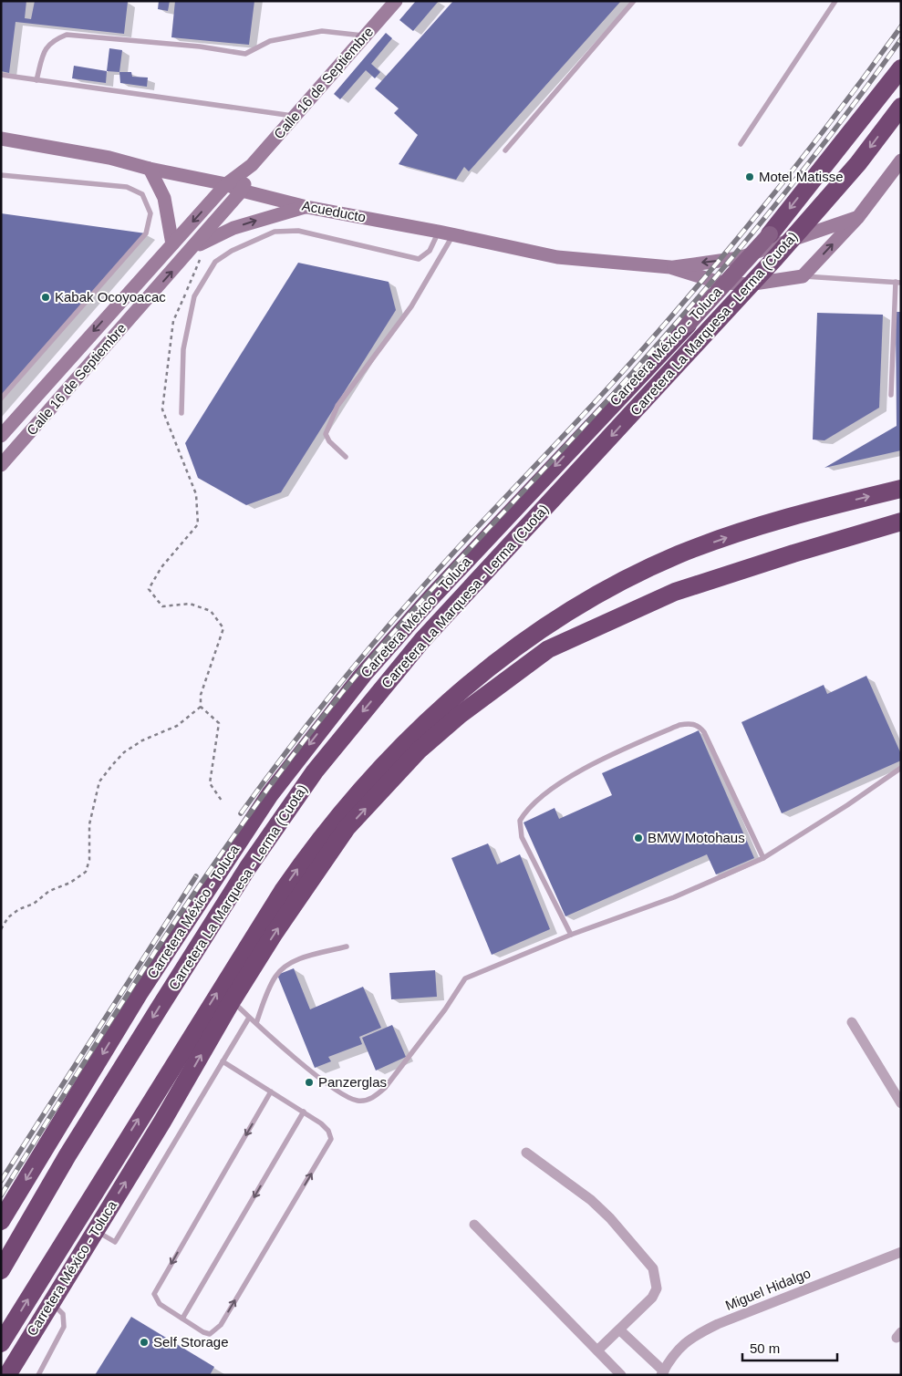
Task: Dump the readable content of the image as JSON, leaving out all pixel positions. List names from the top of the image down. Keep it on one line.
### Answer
{"streets":{"highway":["Carretera La Marquesa - Lerma (Cuota)","Carretera México - Toluca"],"main road":["Calle 16 de Septiembre","Acueducto"],"street":["Miguel Hidalgo"]},"crossings":[["Calle 16 de Septiembre","Acueducto"]],"places":["Motel Matisse","Kabak Ocoyoacac","BMW Motohaus","Panzerglas","Self Storage"],"scale_bar":"50 m"}
